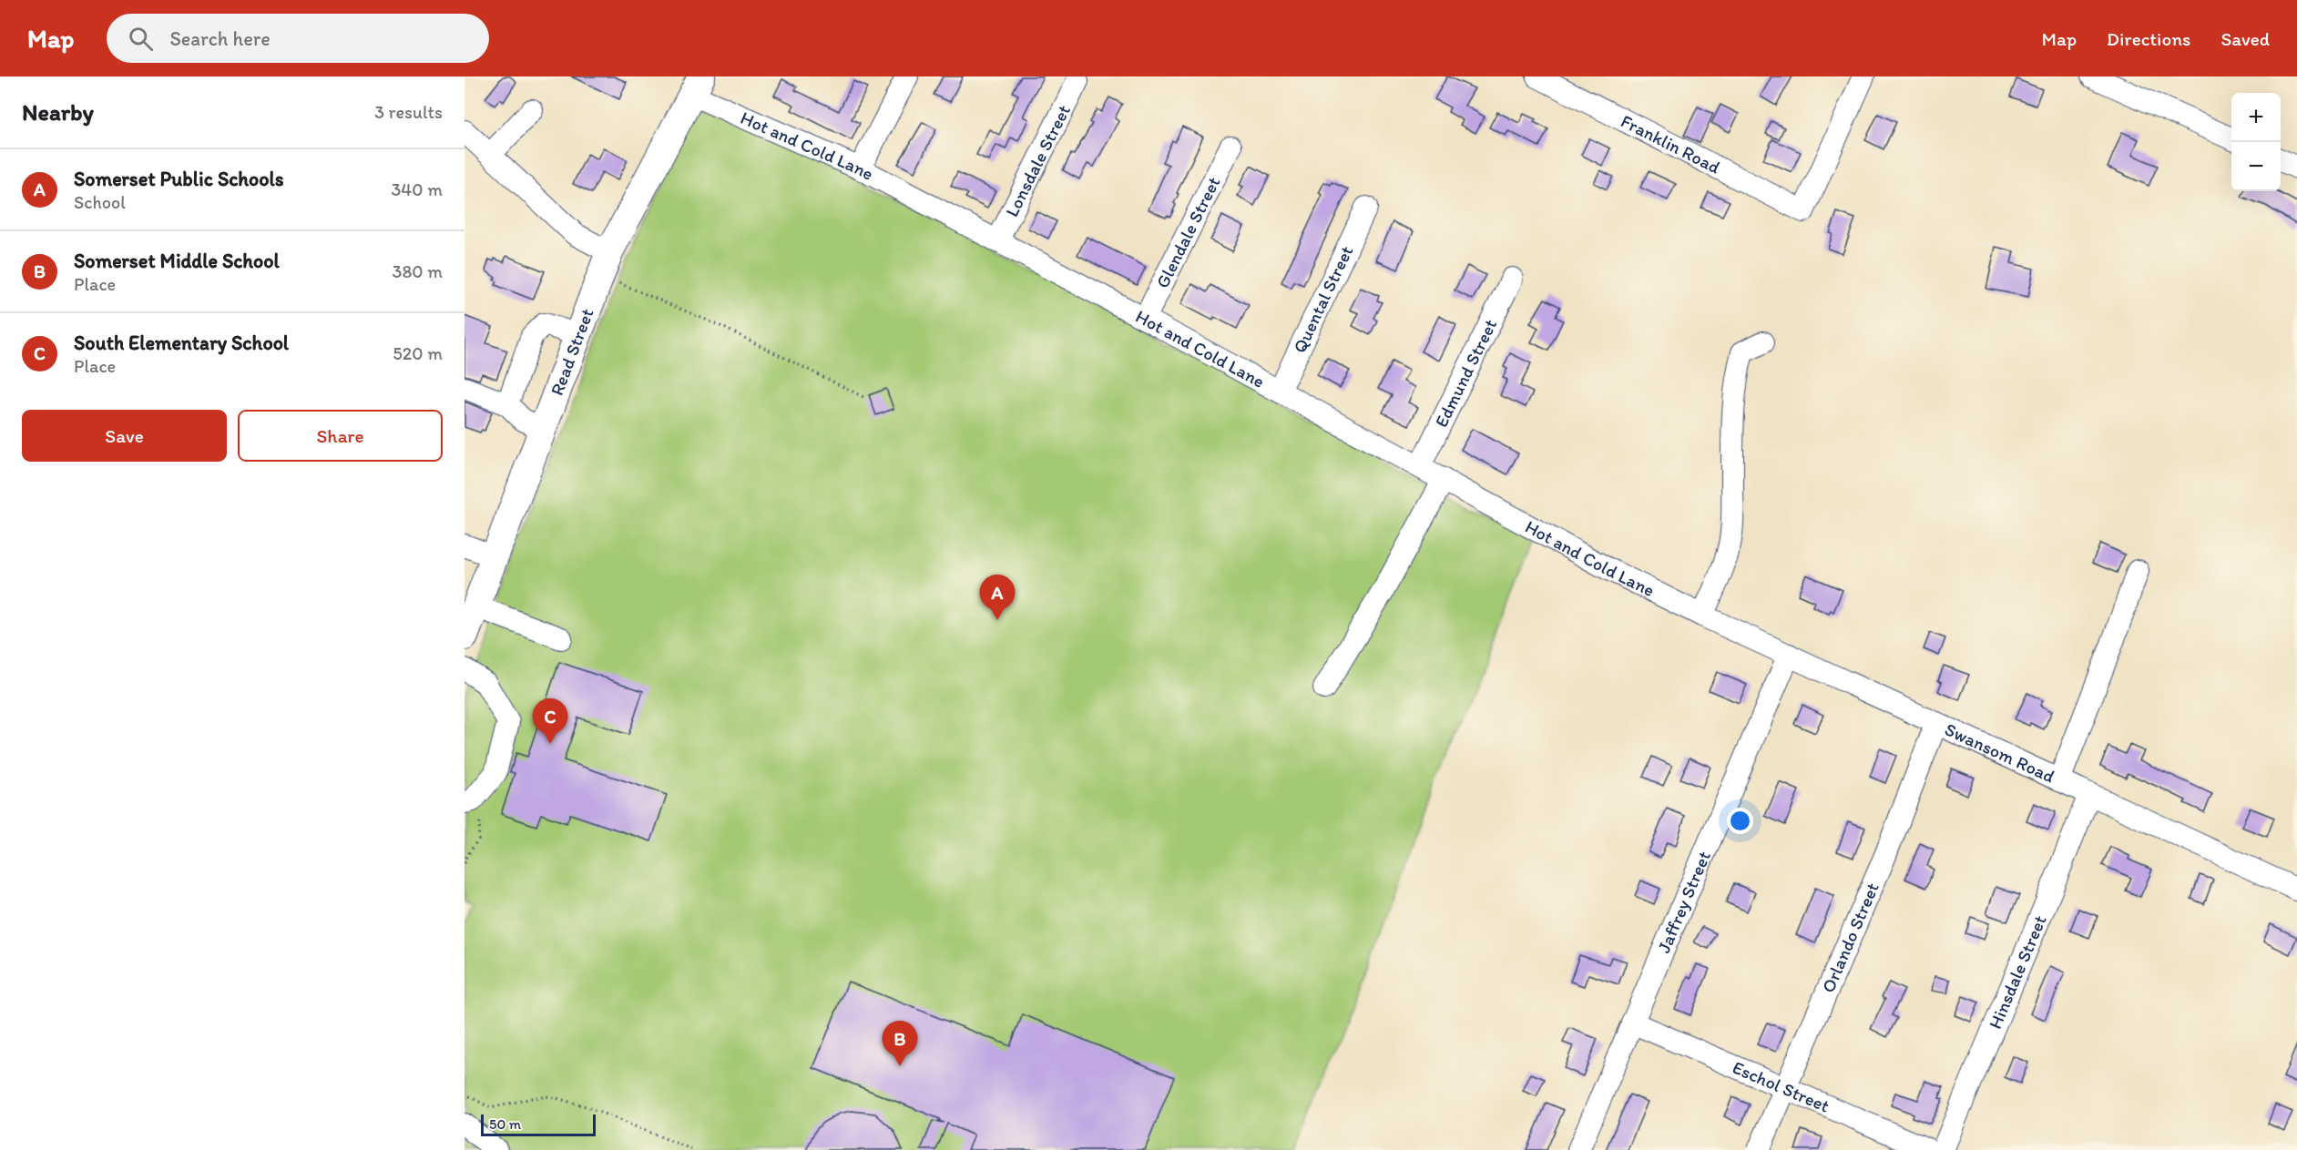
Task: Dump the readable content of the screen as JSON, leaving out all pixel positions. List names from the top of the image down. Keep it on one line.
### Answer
{"streets":{"main road":["Read Street"],"street":["Franklin Road","Hot and Cold Lane","Lonsdale Street","Glendale Street","Quental Street","Edmund Street","Swansom Road","Jaffrey Street","Orlando Street","Hinsdale Street","Eschol Street"]},"crossings":[["Hot and Cold Lane","Lonsdale Street"],["Hot and Cold Lane","Glendale Street"],["Hot and Cold Lane","Quental Street"],["Hot and Cold Lane","Read Street"],["Hot and Cold Lane","Edmund Street"],["Hot and Cold Lane","Swansom Road"],["Swansom Road","Jaffrey Street"],["Swansom Road","Orlando Street"],["Swansom Road","Hinsdale Street"],["Jaffrey Street","Eschol Street"],["Orlando Street","Eschol Street"]],"scale_bar":"50 m","page":{"header":"Map","search":"Search here","nav":["Map","Directions","Saved"],"heading":["Nearby","3 results"],"map_buttons":["+","−"],"list":[{"mark":"A","name":"Somerset Public Schools","note":"School","value":"340 m"},{"mark":"B","name":"Somerset Middle School","note":"Place","value":"380 m"},{"mark":"C","name":"South Elementary School","note":"Place","value":"520 m"}],"buttons":["Save","Share"],"pins":["A","C","B"],"scale":"50 m"}}
